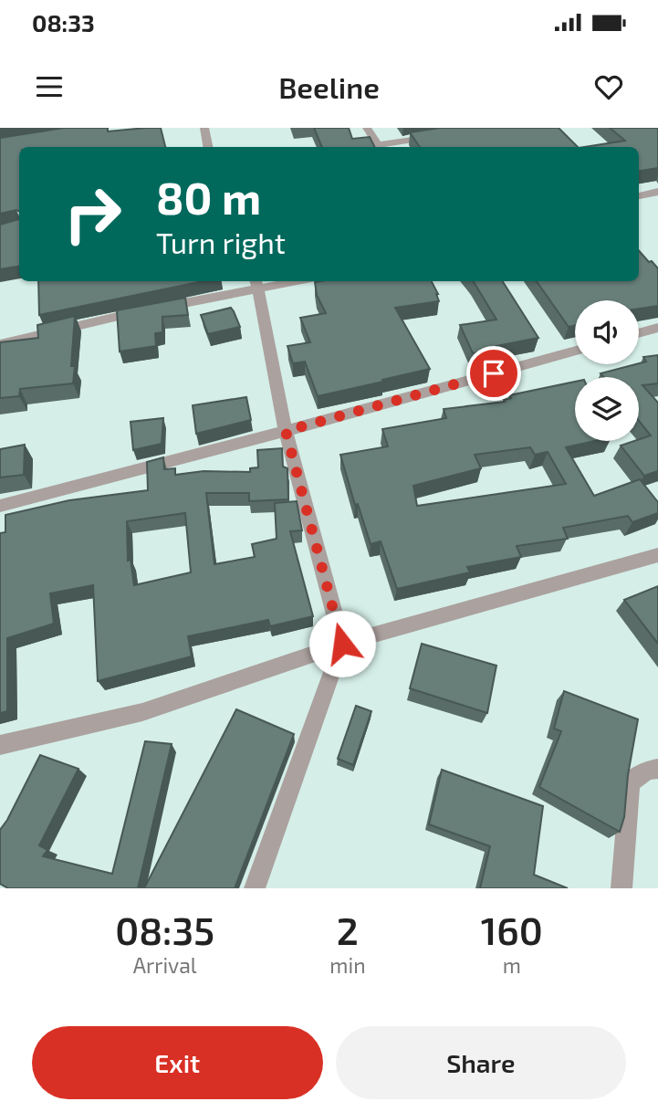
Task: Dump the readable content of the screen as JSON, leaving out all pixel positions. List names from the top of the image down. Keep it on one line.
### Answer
{"page":{"status":"08:33","header":"Beeline","turn":["80 m","Turn right"],"eta":["08:35","Arrival","2","min","160","m"],"buttons":["Exit","Share"]}}
